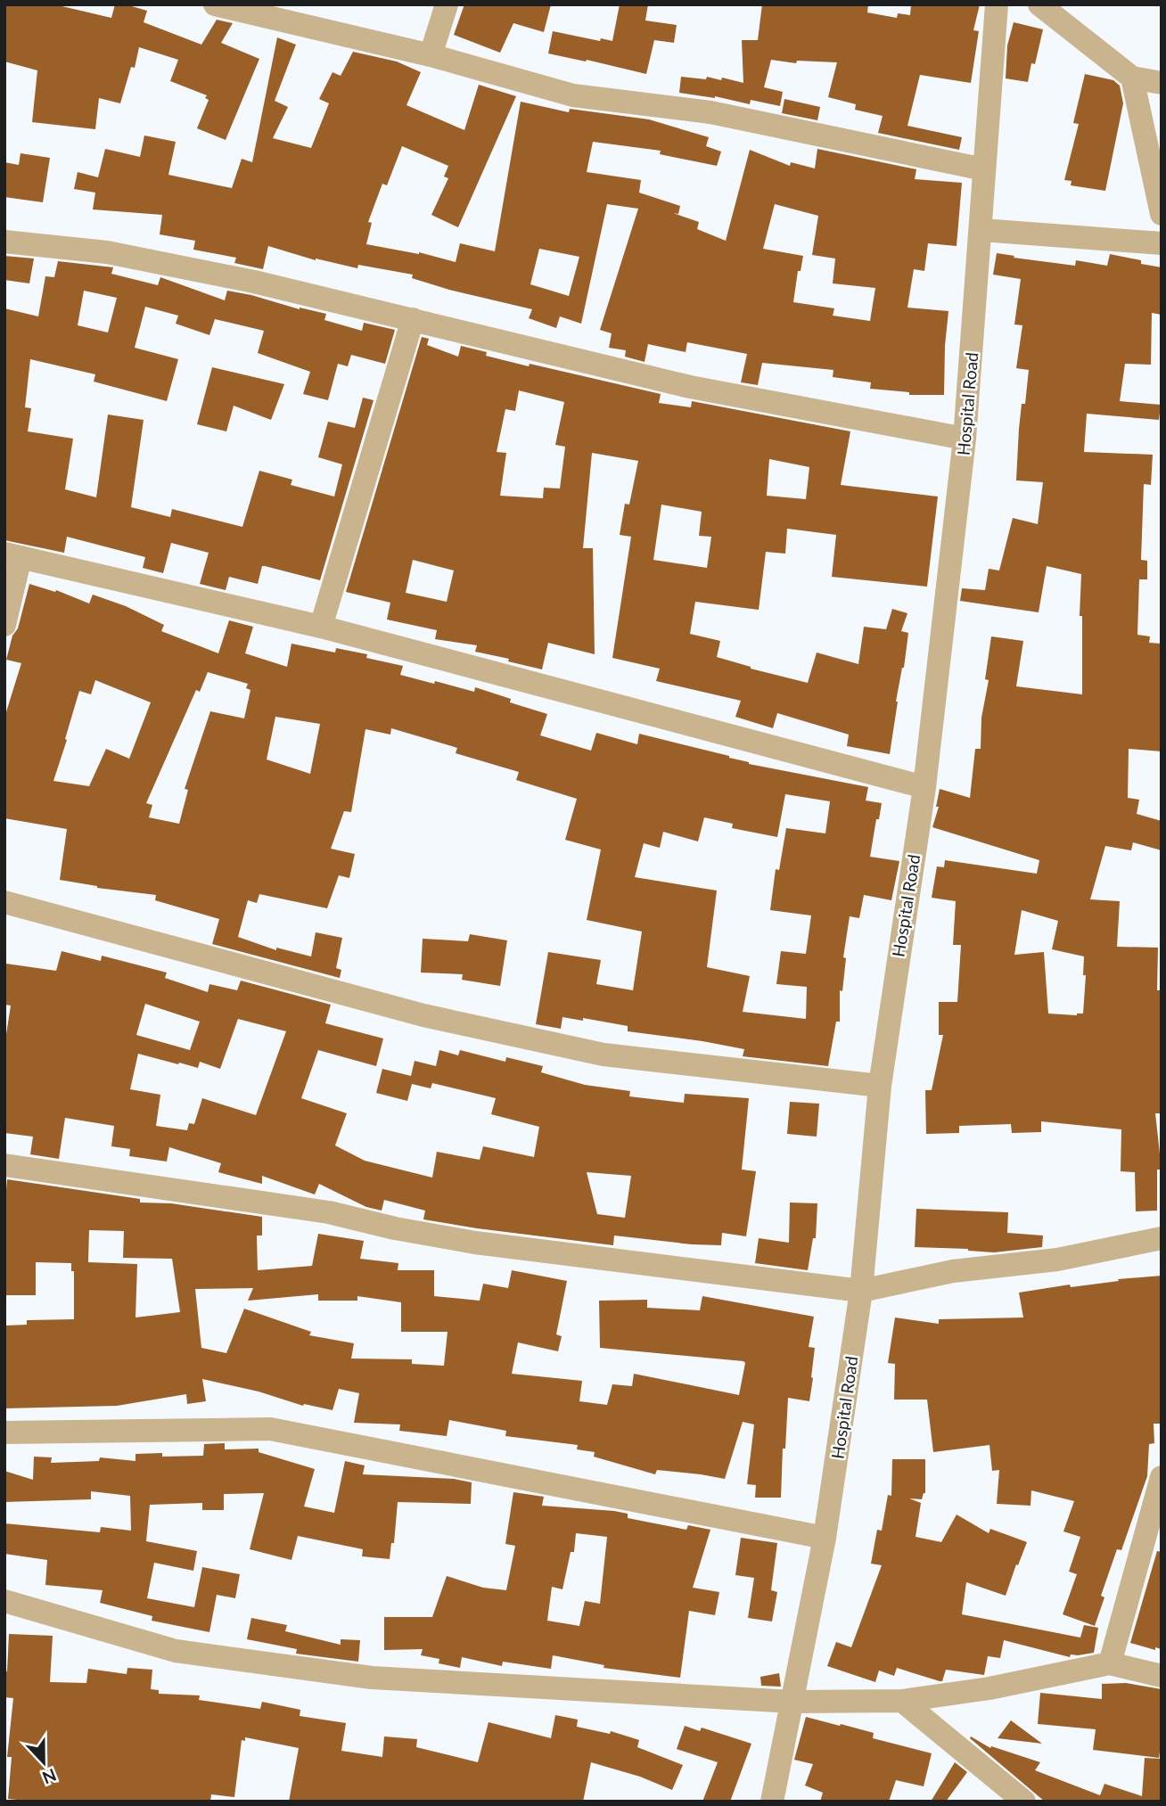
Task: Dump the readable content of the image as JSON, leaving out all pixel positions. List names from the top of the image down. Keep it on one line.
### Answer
{"streets":{"street":["Hospital Road"]},"north":"bottom"}
